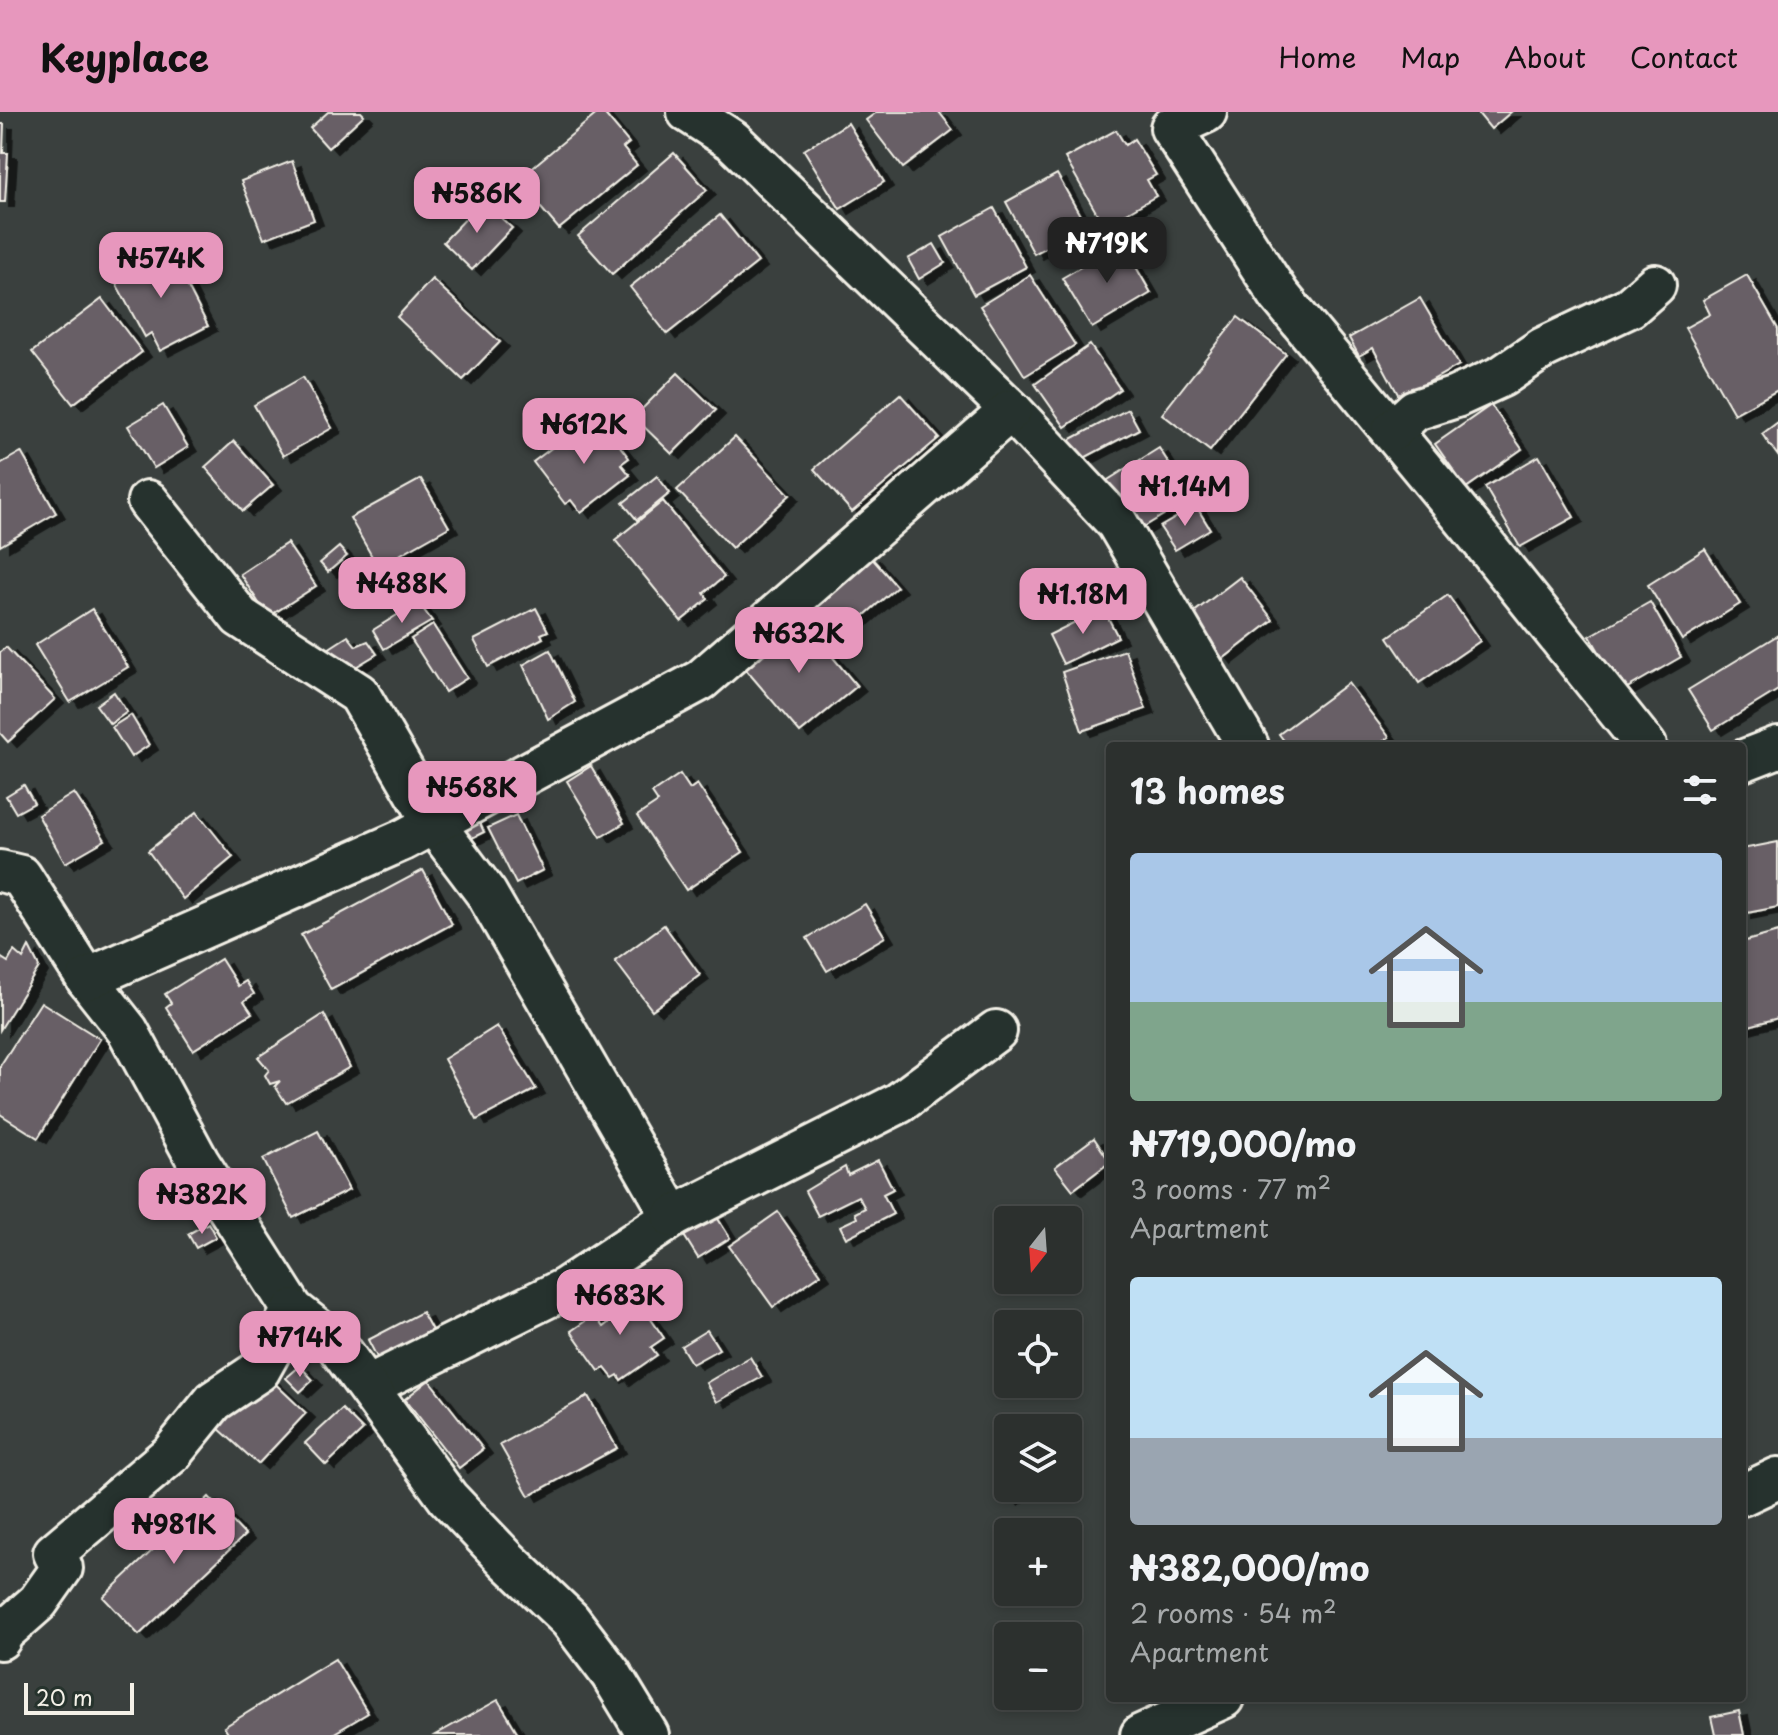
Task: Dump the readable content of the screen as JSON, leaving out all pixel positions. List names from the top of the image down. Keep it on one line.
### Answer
{"scale_bar":"20 m","north":"bottom","page":{"header":"Keyplace","nav":["Home","Map","About","Contact"],"price":["₦586K","₦719K","₦574K","₦612K","₦1.14M","₦488K","₦1.18M","₦632K","₦568K","₦382K","₦683K","₦714K","₦981K"],"heading":"13 homes","list":[{"name":"₦719,000/mo","note":"3 rooms · 77 m² · Apartment"},{"name":"₦382,000/mo","note":"2 rooms · 54 m² · Apartment"}],"map_buttons":["+","−"],"scale":"20 m"}}
